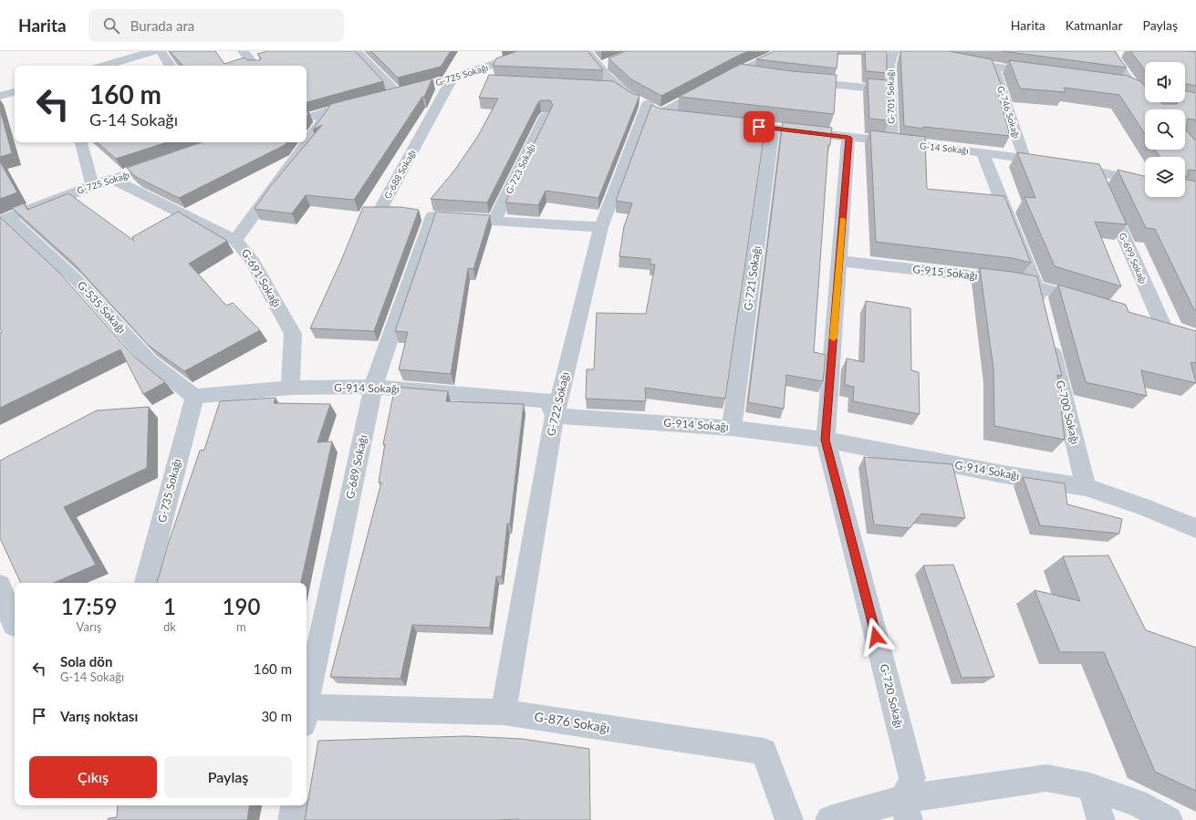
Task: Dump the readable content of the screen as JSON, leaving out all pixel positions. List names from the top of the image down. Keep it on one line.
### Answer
{"streets":{"street":["G-725 Sokağı","G-701 Sokağı","G-746 Sokağı","G-14 Sokağı","G-723 Sokağı","G-688 Sokağı","G-699 Sokağı","G-915 Sokağı","G-691 Sokağı","G-721 Sokağı","G-535 Sokağı","G-914 Sokağı","G-722 Sokağı","G-700 Sokağı","G-689 Sokağı","G-735 Sokağı","G-720 Sokağı","G-876 Sokağı"]},"crossings":[["G-725 Sokağı","G-688 Sokağı"],["G-725 Sokağı","G-691 Sokağı"],["G-725 Sokağı","G-535 Sokağı"],["G-701 Sokağı","G-14 Sokağı"],["G-746 Sokağı","G-14 Sokağı"],["G-14 Sokağı","G-721 Sokağı"],["G-14 Sokağı","G-720 Sokağı"],["G-723 Sokağı","G-688 Sokağı"],["G-688 Sokağı","G-722 Sokağı"],["G-688 Sokağı","G-689 Sokağı"],["G-915 Sokağı","G-720 Sokağı"],["G-691 Sokağı","G-914 Sokağı"],["G-721 Sokağı","G-914 Sokağı"],["G-535 Sokağı","G-914 Sokağı"],["G-535 Sokağı","G-735 Sokağı"],["G-914 Sokağı","G-722 Sokağı"],["G-914 Sokağı","G-700 Sokağı"],["G-914 Sokağı","G-689 Sokağı"],["G-914 Sokağı","G-735 Sokağı"],["G-914 Sokağı","G-720 Sokağı"],["G-722 Sokağı","G-876 Sokağı"]],"page":{"header":"Harita","search":"Burada ara","nav":["Harita","Katmanlar","Paylaş"],"turn":["160 m","G-14 Sokağı"],"eta":["17:59","Varış","1","dk","190","m"],"list":[{"name":"Sola dön","note":"G-14 Sokağı","value":"160 m"},{"name":"Varış noktası","value":"30 m"}],"buttons":["Çıkış","Paylaş"]}}
